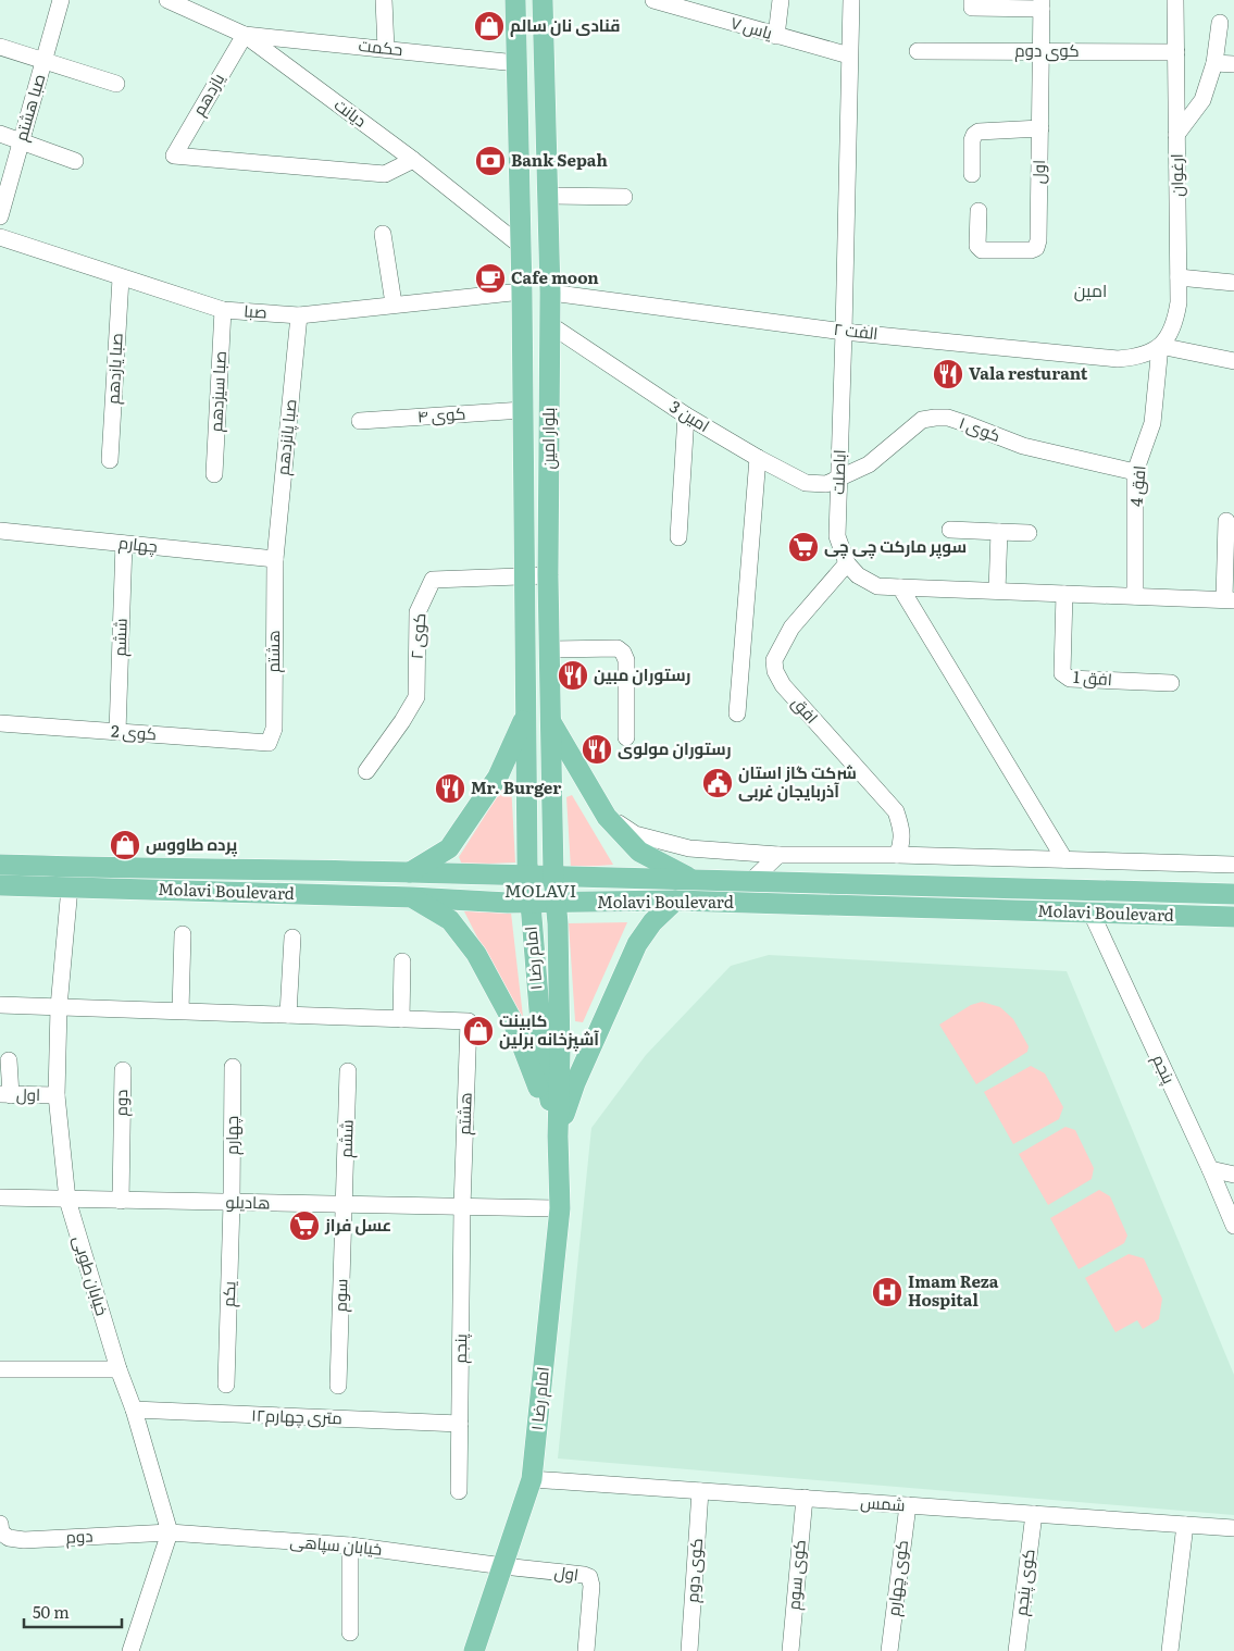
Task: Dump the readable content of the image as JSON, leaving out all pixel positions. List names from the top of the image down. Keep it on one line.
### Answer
{"streets":{"main road":["بلوار امین","Molavi Boulevard","امام رضا ۱"],"street":["یاس ۷","حکمت","کوی دوم","یازدهم","صبا هشتم","دیانت","اول","ارغوان","صبا","الفت ۲","صبا یازدهم","صبا سیزدهم","کوی ۴","امین 3","کوی ۱","صبا پانزدهم","اباصلت","افق 4","چهارم","کوی ۲","ششم","هشتم","افق 1","افق","کوی 2","پنجم","دوم","هادیلو","خیابان طوبی","یکم","سوم","۱۲متری چهارم","شمس","خیابان سپاهی","کوی سوم","کوی چهارم","کوی پنجم"]},"crossings":[["یاس ۷","اباصلت"],["حکمت","یازدهم"],["حکمت","دیانت"],["حکمت","بلوار امین"],["کوی دوم","اول"],["کوی دوم","ارغوان"],["کوی دوم","شمس"],["یازدهم","دیانت"],["دیانت","بلوار امین"],["اول","امام رضا ۱"],["اول","خیابان طوبی"],["اول","خیابان سپاهی"],["ارغوان","الفت ۲"],["ارغوان","افق 4"],["صبا","صبا یازدهم"],["صبا","صبا سیزدهم"],["صبا","صبا پانزدهم"],["صبا","بلوار امین"],["الفت ۲","بلوار امین"],["الفت ۲","اباصلت"],["الفت ۲","افق 4"],["کوی ۴","بلوار امین"],["امین 3","کوی ۱"],["امین 3","بلوار امین"],["امین 3","اباصلت"],["کوی ۱","اباصلت"],["کوی ۱","افق 4"],["صبا پانزدهم","چهارم"],["صبا پانزدهم","هشتم"],["بلوار امین","کوی ۲"],["بلوار امین","Molavi Boulevard"],["بلوار امین","امام رضا ۱"],["اباصلت","افق"],["چهارم","ششم"],["چهارم","هشتم"],["چهارم","هادیلو"],["چهارم","یکم"],["ششم","کوی 2"],["ششم","هادیلو"],["ششم","سوم"],["هشتم","کوی 2"],["هشتم","پنجم"],["هشتم","هادیلو"],["Molavi Boulevard","امام رضا ۱"],["Molavi Boulevard","پنجم"],["Molavi Boulevard","خیابان طوبی"],["امام رضا ۱","هادیلو"],["امام رضا ۱","شمس"],["امام رضا ۱","خیابان سپاهی"],["پنجم","هادیلو"],["پنجم","۱۲متری چهارم"],["دوم","هادیلو"],["دوم","خیابان طوبی"],["دوم","خیابان سپاهی"],["هادیلو","خیابان طوبی"],["هادیلو","یکم"],["هادیلو","سوم"],["خیابان طوبی","۱۲متری چهارم"],["خیابان طوبی","خیابان سپاهی"],["شمس","کوی سوم"],["شمس","کوی چهارم"],["شمس","کوی پنجم"]],"districts":["امین","MOLAVI"],"places":{"shop":["قنادی نان سالم","پرده طاووس","کابینت آشپزخانه برلین"],"bank":["Bank Sepah"],"cafe":["Cafe moon"],"restaurant":["Vala resturant","رستوران مبین","رستوران مولوی","Mr. Burger"],"supermarket":["سوپر مارکت چی چی","عسل فراز"],"public building":["شرکت گاز استان آذربایجان غربی"],"hospital":["Imam Reza Hospital"]},"scale_bar":"50 m"}
